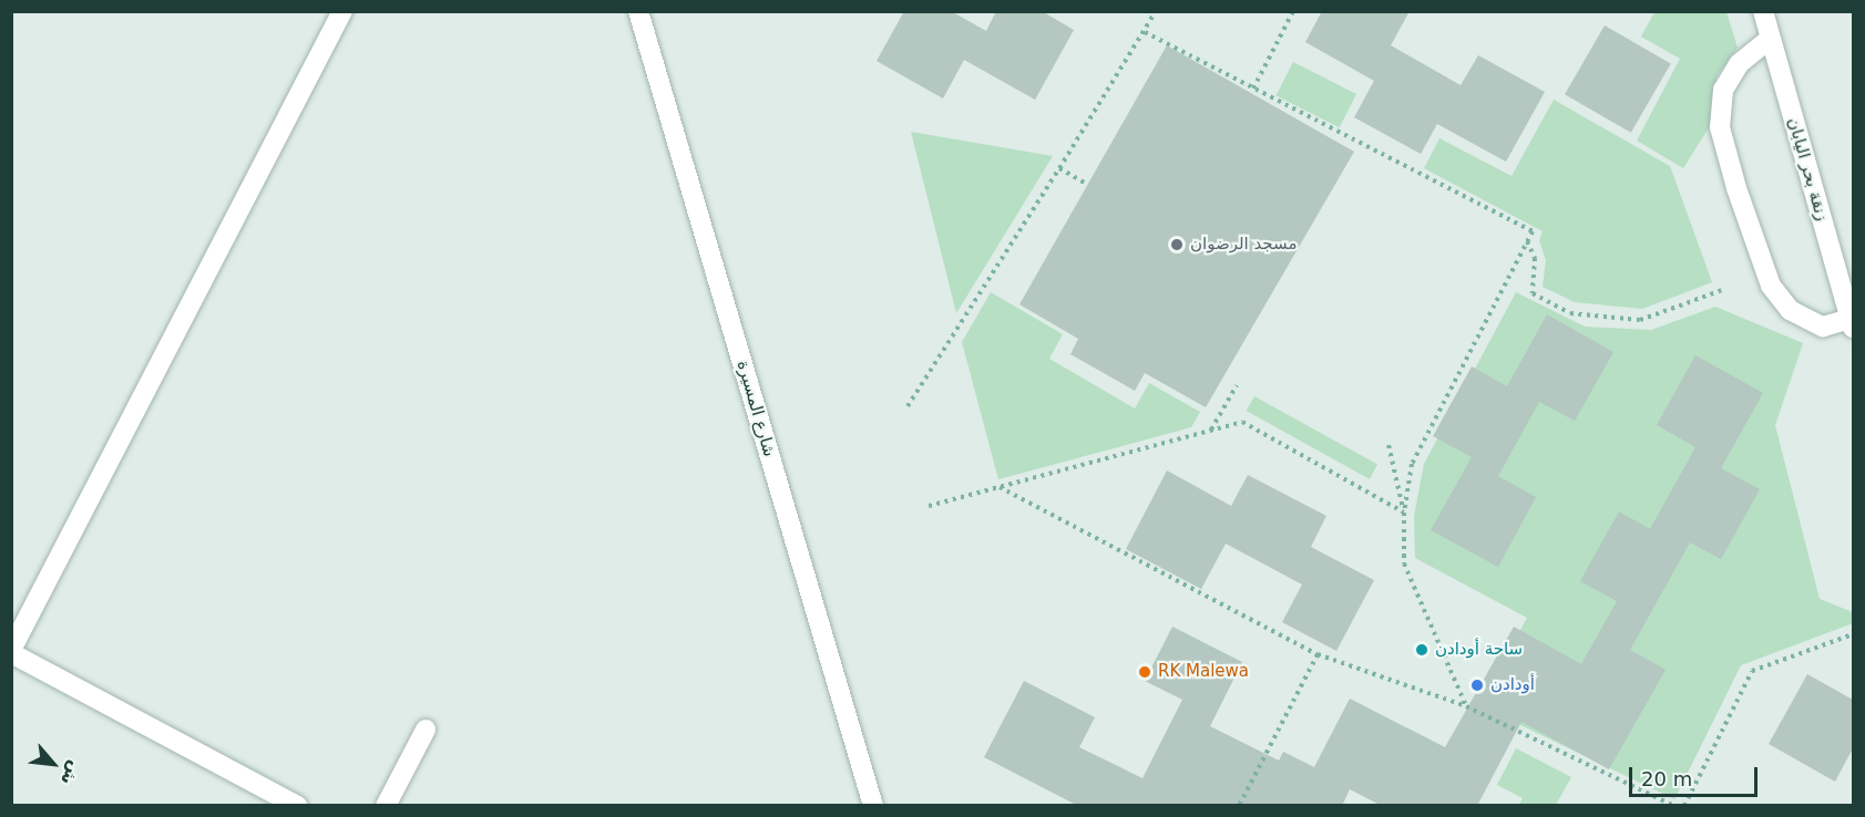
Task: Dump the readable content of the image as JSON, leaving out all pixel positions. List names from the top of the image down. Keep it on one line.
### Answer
{"streets":{"street":["زنقة بحر اليابان","شارع المسيرة"]},"places":["مسجد الرضوان","ساحة أودادن","RK Malewa","أودادن"],"scale_bar":"20 m","north":"bottom right"}
